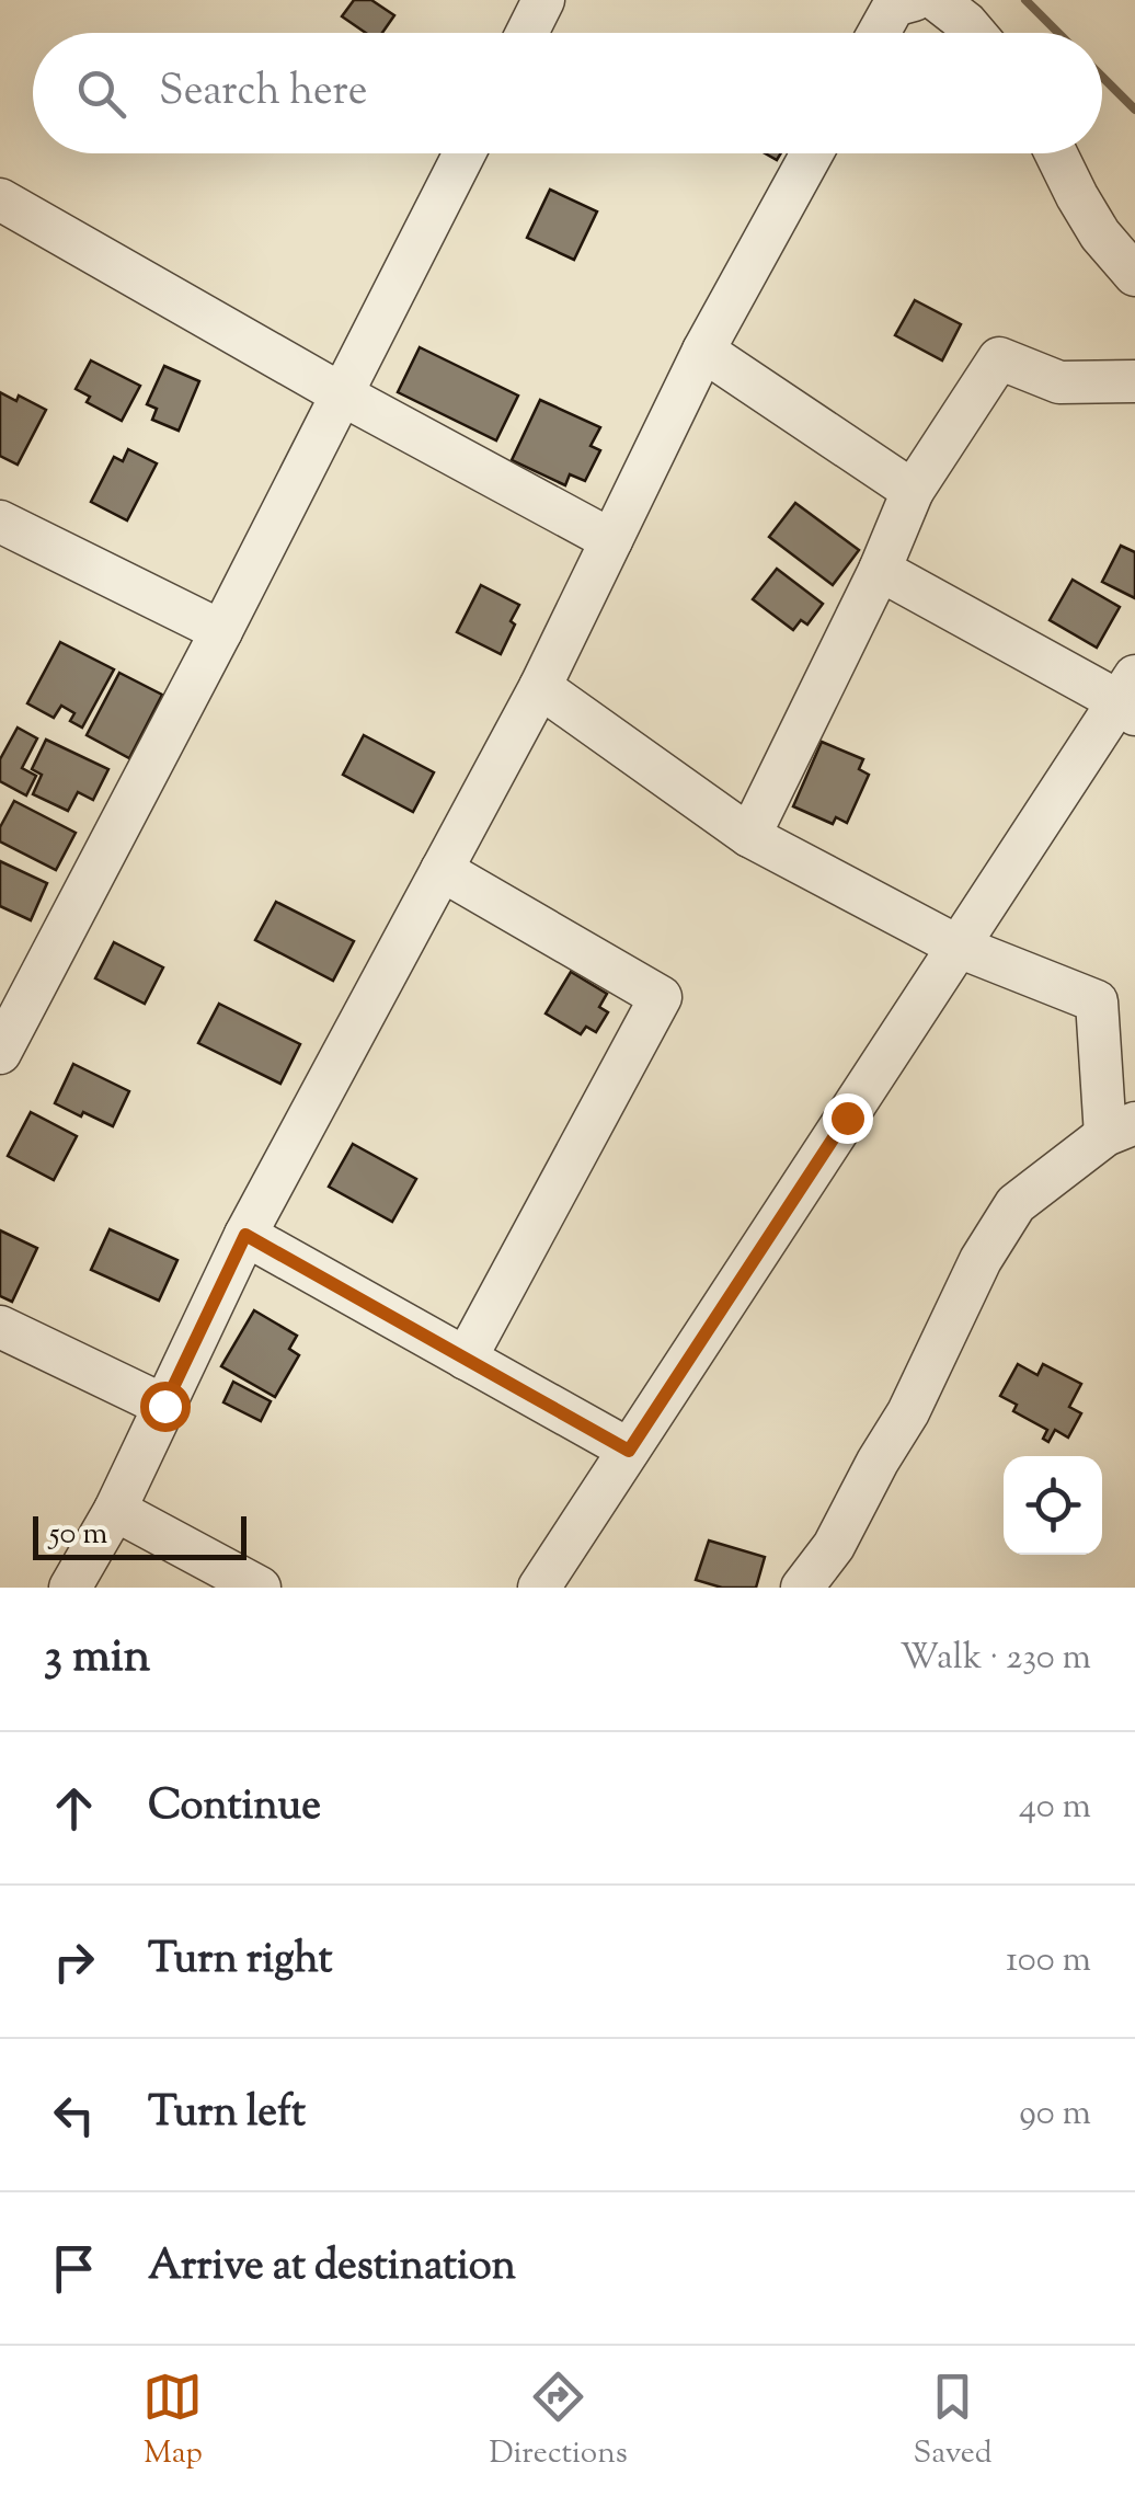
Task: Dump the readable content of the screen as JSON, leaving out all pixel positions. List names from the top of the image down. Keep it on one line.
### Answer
{"scale_bar":"50 m","page":{"search":"Search here","scale":"50 m","heading":["3 min","Walk · 230 m"],"list":[["Continue","40 m"],["Turn right","100 m"],["Turn left","90 m"],"Arrive at destination"],"nav":["Map","Directions","Saved"]}}
